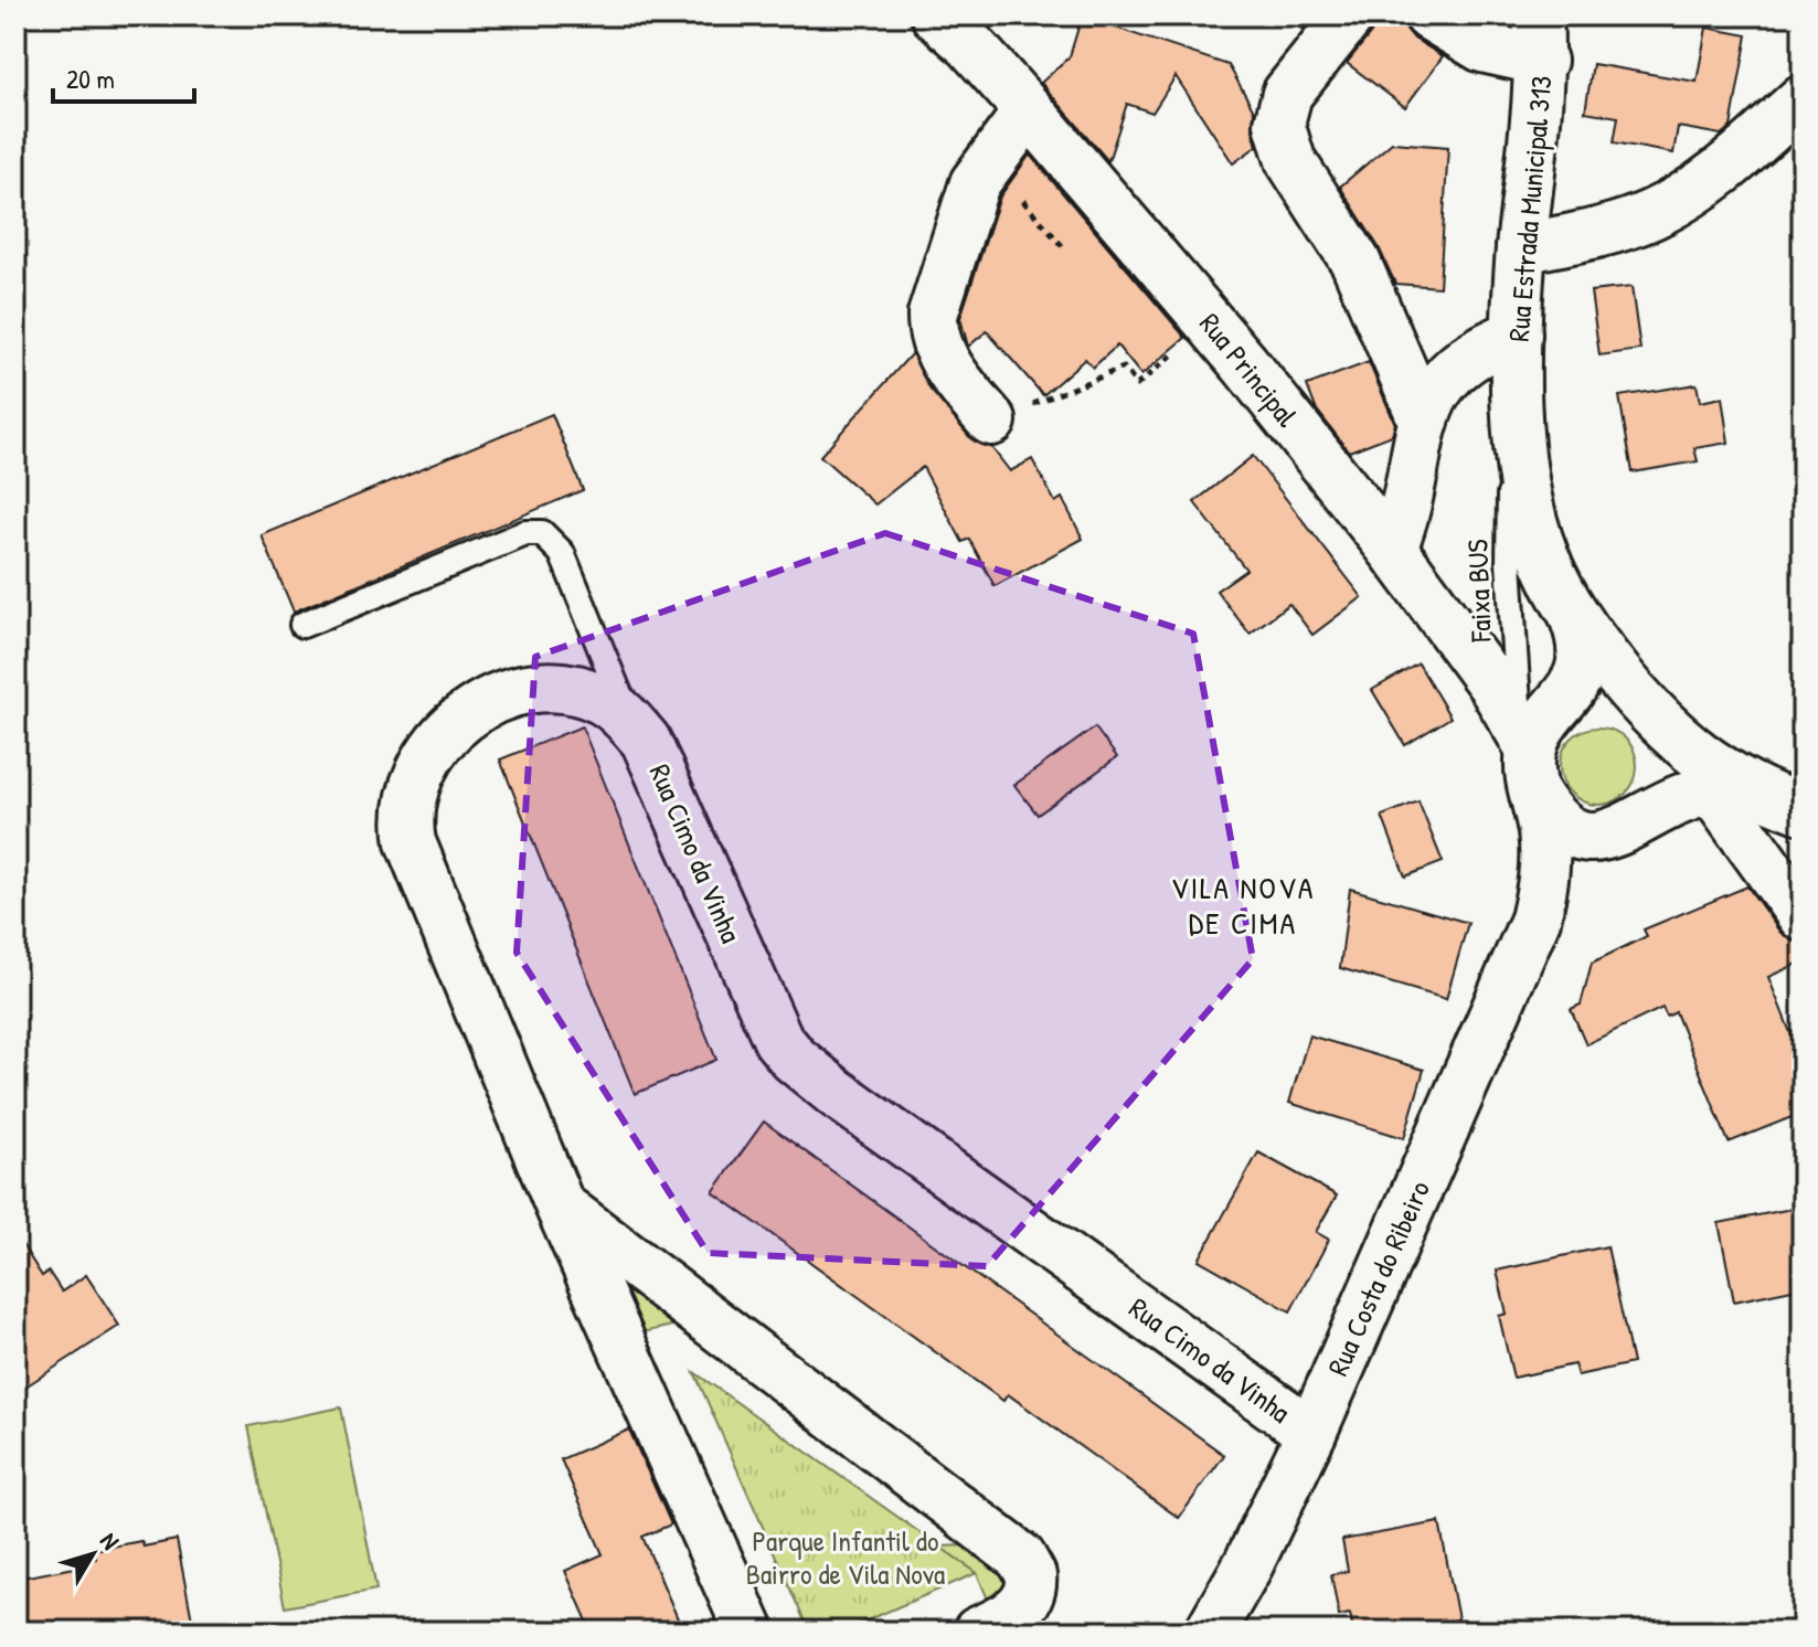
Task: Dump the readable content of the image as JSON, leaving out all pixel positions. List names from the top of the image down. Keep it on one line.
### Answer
{"streets":{"street":["Rua Estrada Municipal 313","Rua Principal","Rua Cimo da Vinha","Rua Costa do Ribeiro"],"lane":["Faixa BUS"]},"crossings":[["Rua Estrada Municipal 313","Rua Principal"],["Rua Estrada Municipal 313","Faixa BUS"],["Rua Principal","Faixa BUS"],["Rua Cimo da Vinha","Rua Costa do Ribeiro"]],"districts":["VILA NOVA DE CIMA"],"parks":["Parque Infantil do Bairro de Vila Nova"],"scale_bar":"20 m","north":"top right"}
